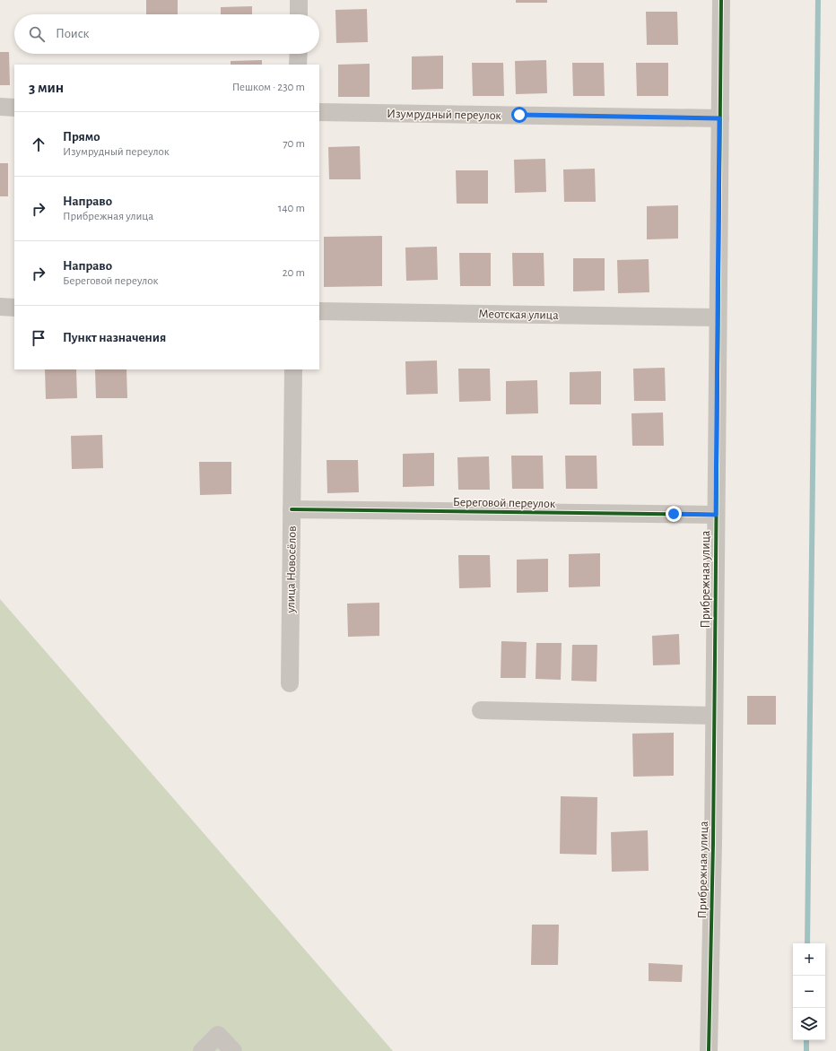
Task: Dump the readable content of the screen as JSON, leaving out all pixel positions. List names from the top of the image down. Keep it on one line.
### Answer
{"streets":{"street":["Изумрудный переулок","Меотская улица","Береговой переулок","улица Новосёлов","Прибрежная улица"]},"crossings":[["Изумрудный переулок","Прибрежная улица"],["Меотская улица","Прибрежная улица"],["Береговой переулок","улица Новосёлов"],["Береговой переулок","Прибрежная улица"]],"page":{"search":"Поиск","heading":["3 мин","Пешком · 230 m"],"list":[["Прямо","Изумрудный переулок","70 m"],["Направо","Прибрежная улица","140 m"],["Направо","Береговой переулок","20 m"],"Пункт назначения"],"map_buttons":["+","−"]}}
